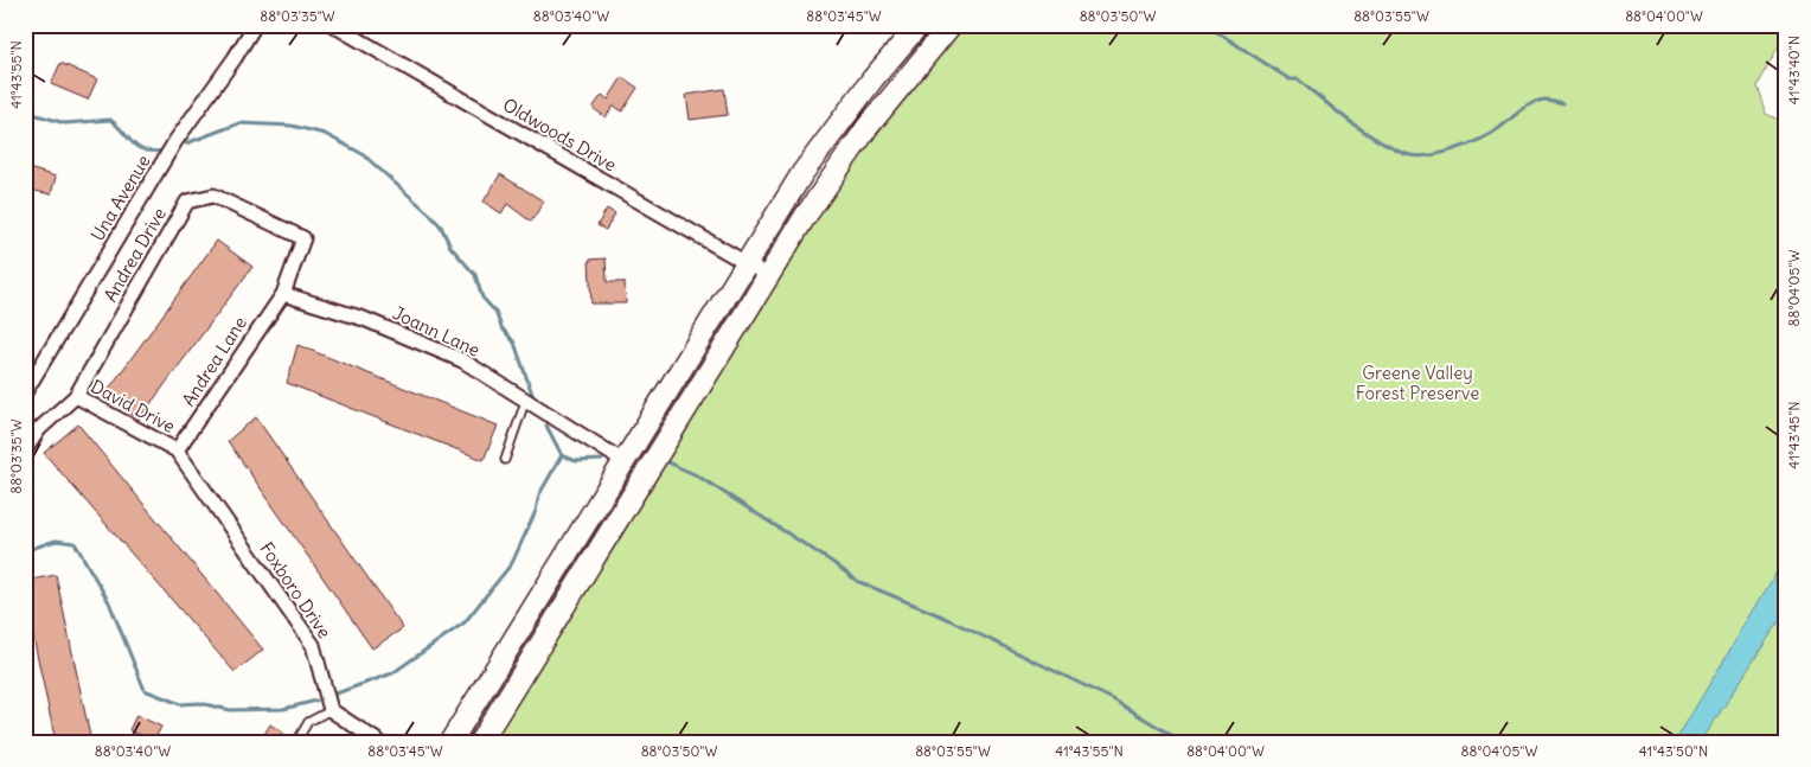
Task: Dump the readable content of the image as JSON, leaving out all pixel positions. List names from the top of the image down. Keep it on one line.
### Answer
{"streets":{"street":["Oldwoods Drive","Una Avenue","Andrea Drive","Joann Lane","Andrea Lane","David Drive","Foxboro Drive"]},"crossings":[["Andrea Drive","Joann Lane"],["Andrea Drive","Andrea Lane"],["Andrea Drive","David Drive"],["Joann Lane","Andrea Lane"],["Andrea Lane","David Drive"],["Andrea Lane","Foxboro Drive"],["David Drive","Foxboro Drive"]],"parks":["Greene Valley Forest Preserve"],"coordinates":["88°03'35\"W","88°03'40\"W","88°03'45\"W","88°03'50\"W","88°03'55\"W","88°04'00\"W","41°43'40\"N","41°43'55\"N","88°04'05\"W","41°43'45\"N","41°43'50\"N"]}
